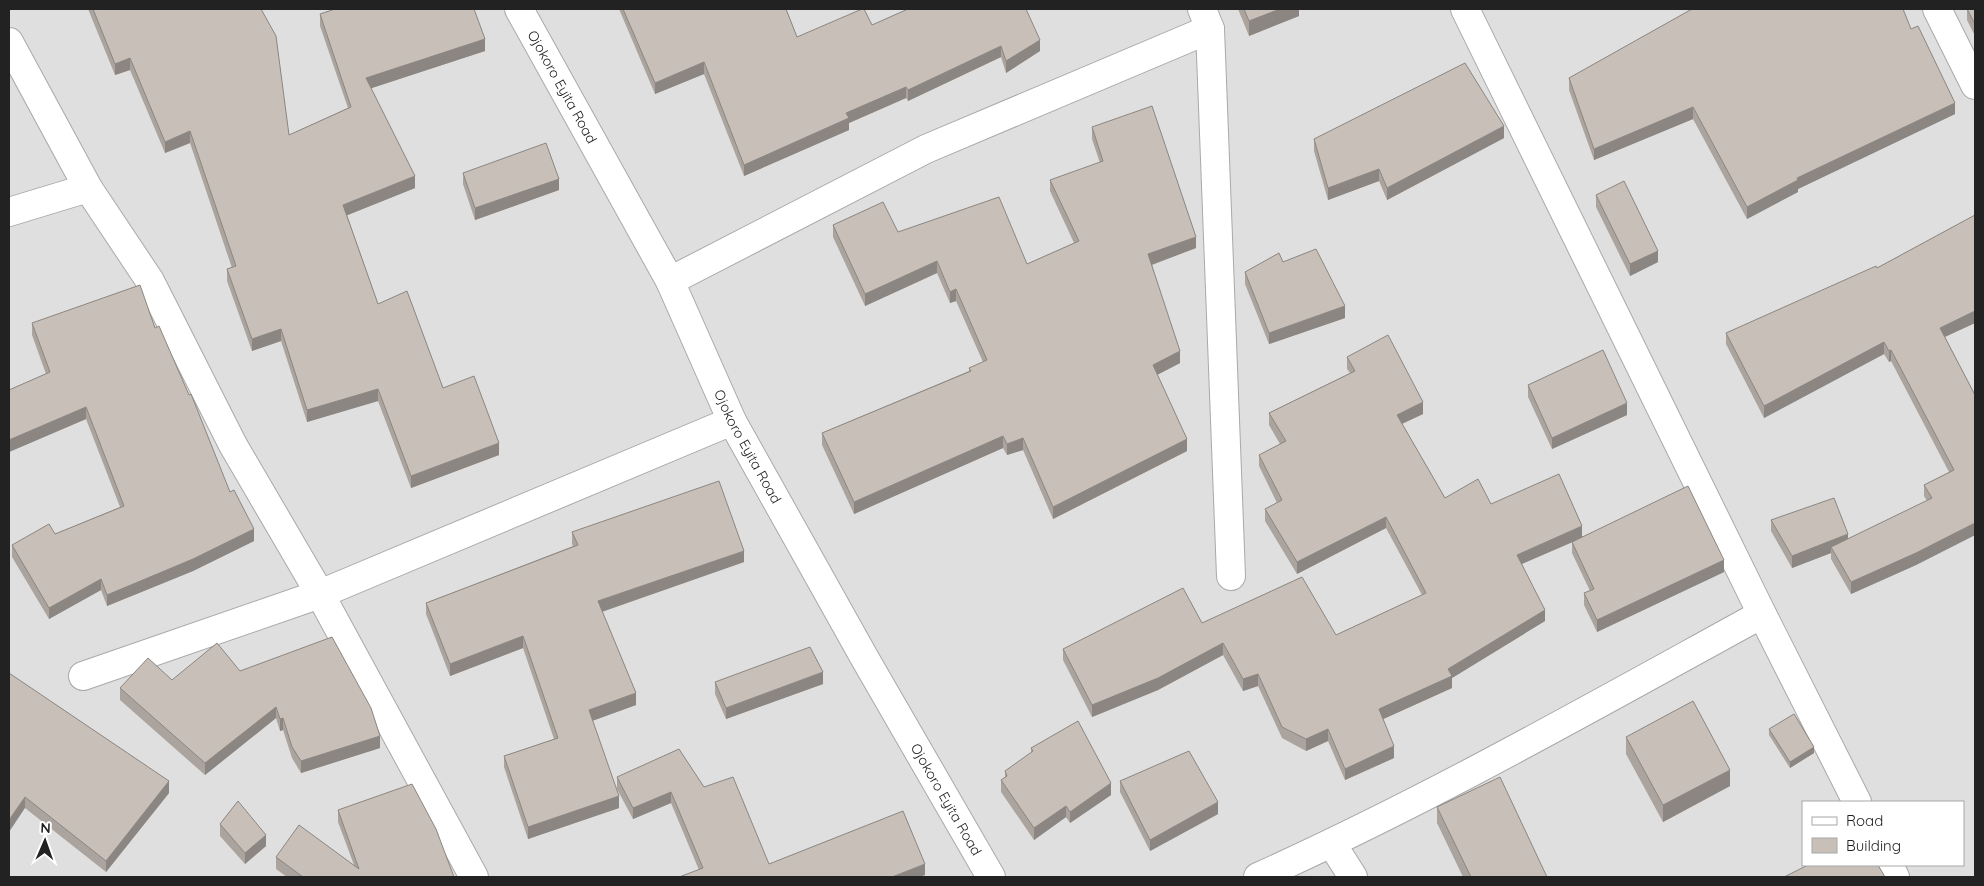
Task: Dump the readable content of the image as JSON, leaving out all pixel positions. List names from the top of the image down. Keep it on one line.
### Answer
{"streets":{"street":["Ojokoro Eyita Road"]},"legend":["Road","Building"],"north":"top"}
